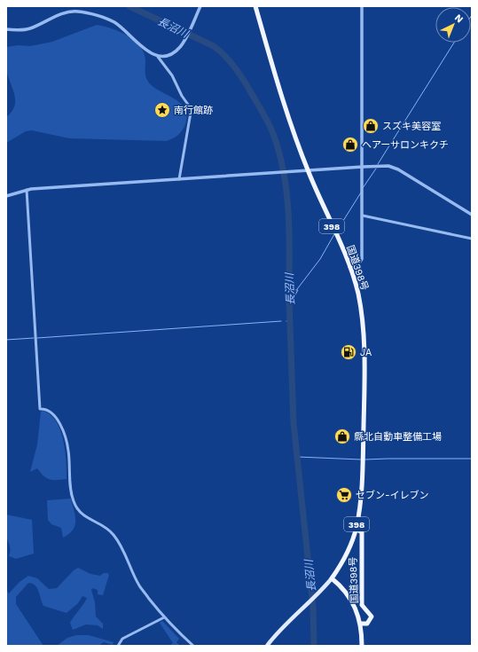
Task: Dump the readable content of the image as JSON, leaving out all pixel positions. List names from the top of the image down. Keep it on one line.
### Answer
{"streets":{"highway":["398","国道398号"]},"water":["長沼川"],"places":{"place":["南行館跡"],"shop":["スズキ美容室","ヘアーサロンキクチ","縣北自動車整備工場"],"fuel station":["JA"],"supermarket":["セブン-イレブン"]},"north":"top right"}
